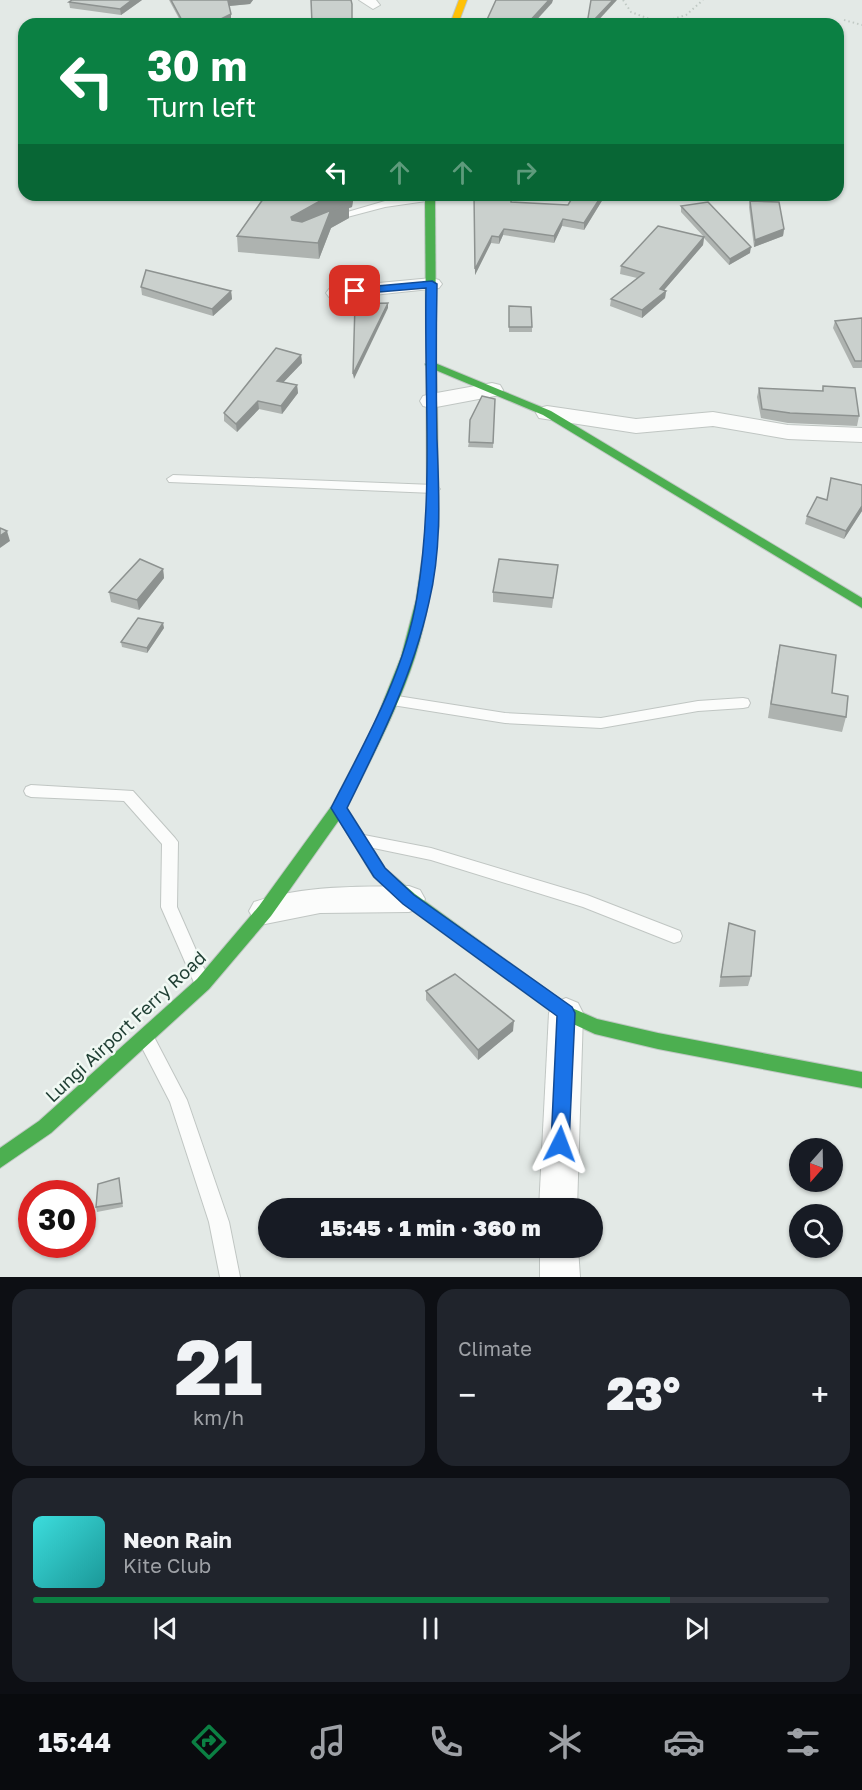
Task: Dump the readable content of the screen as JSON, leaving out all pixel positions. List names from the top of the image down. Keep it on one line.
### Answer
{"streets":{"main road":["Lungi Airport Ferry Road"]},"north":"bottom","page":{"turn":["30 m","Turn left"],"limit":"30","trip":"15:45 · 1 min · 360 m","tile":[["21","km/h"],"Climate"],"heat":["−","23°","+"],"song":["Neon Rain","Kite Club"],"tabs":"15:44"}}
